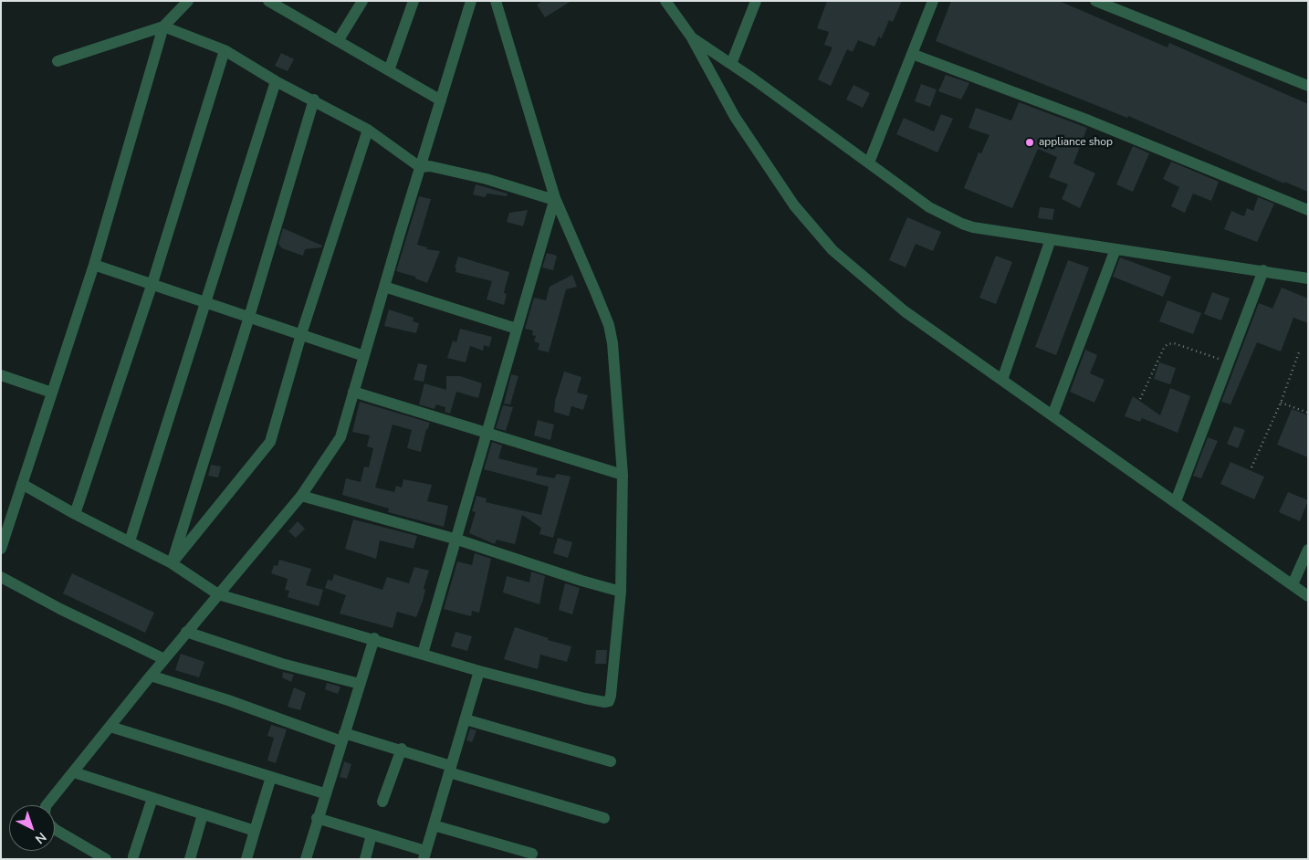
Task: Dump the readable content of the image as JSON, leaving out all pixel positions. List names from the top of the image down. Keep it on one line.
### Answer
{"places":["appliance shop"],"north":"bottom right"}
